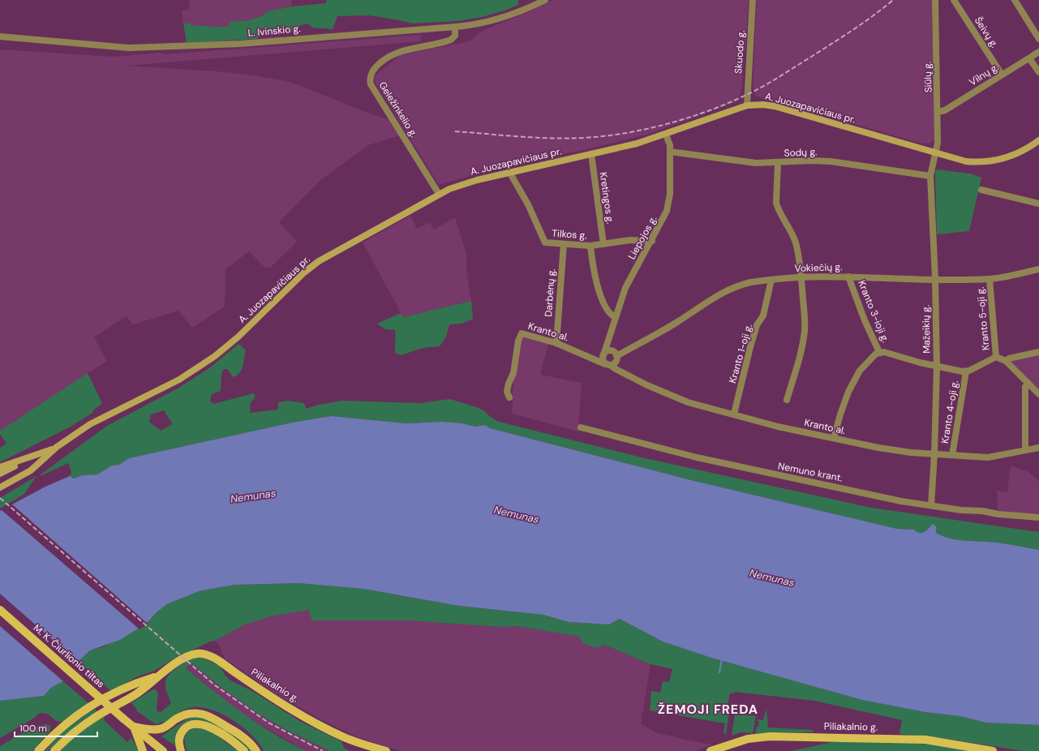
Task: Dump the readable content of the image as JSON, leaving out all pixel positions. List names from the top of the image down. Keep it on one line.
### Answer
{"streets":{"main road":["A. Juozapavičiaus pr.","M. K. Čiurlionio tiltas","Piliakalnio g."],"street":["L. Ivinskio g.","Šeivų g.","Skuodo g.","Vilnų g.","Siūlų g.","Geležinkelio g.","Sodų g.","Kretingos g.","Tilkos g.","Liepojos g.","Vokiečių g.","Darbėnų g.","Kranto 3-ioji g.","Kranto 5-oji g.","Mažeikių g.","Kranto al.","Kranto 1-oji g.","Kranto 4-oji g.","Nemuno krant."]},"crossings":[["L. Ivinskio g.","Geležinkelio g."],["Šeivų g.","Vilnų g."],["Skuodo g.","A. Juozapavičiaus pr."],["Vilnų g.","Siūlų g."],["Siūlų g.","A. Juozapavičiaus pr."],["Siūlų g.","Mažeikių g."],["A. Juozapavičiaus pr.","Geležinkelio g."],["A. Juozapavičiaus pr.","Kretingos g."],["A. Juozapavičiaus pr.","Tilkos g."],["A. Juozapavičiaus pr.","Liepojos g."],["A. Juozapavičiaus pr.","Mažeikių g."],["Sodų g.","Liepojos g."],["Sodų g.","Mažeikių g."],["Kretingos g.","Tilkos g."],["Tilkos g.","Liepojos g."],["Tilkos g.","Darbėnų g."],["Liepojos g.","Vokiečių g."],["Liepojos g.","Kranto al."],["Vokiečių g.","Kranto 3-ioji g."],["Vokiečių g.","Kranto 5-oji g."],["Vokiečių g.","Mažeikių g."],["Vokiečių g.","Kranto al."],["Vokiečių g.","Kranto 1-oji g."],["Darbėnų g.","Kranto al."],["Kranto 3-ioji g.","Kranto al."],["Mažeikių g.","Kranto al."],["Mažeikių g.","Nemuno krant."],["Kranto al.","Kranto 1-oji g."],["Kranto al.","Kranto 4-oji g."]],"districts":["ŽEMOJI FREDA"],"water":["Nemunas"],"scale_bar":"100 m"}
